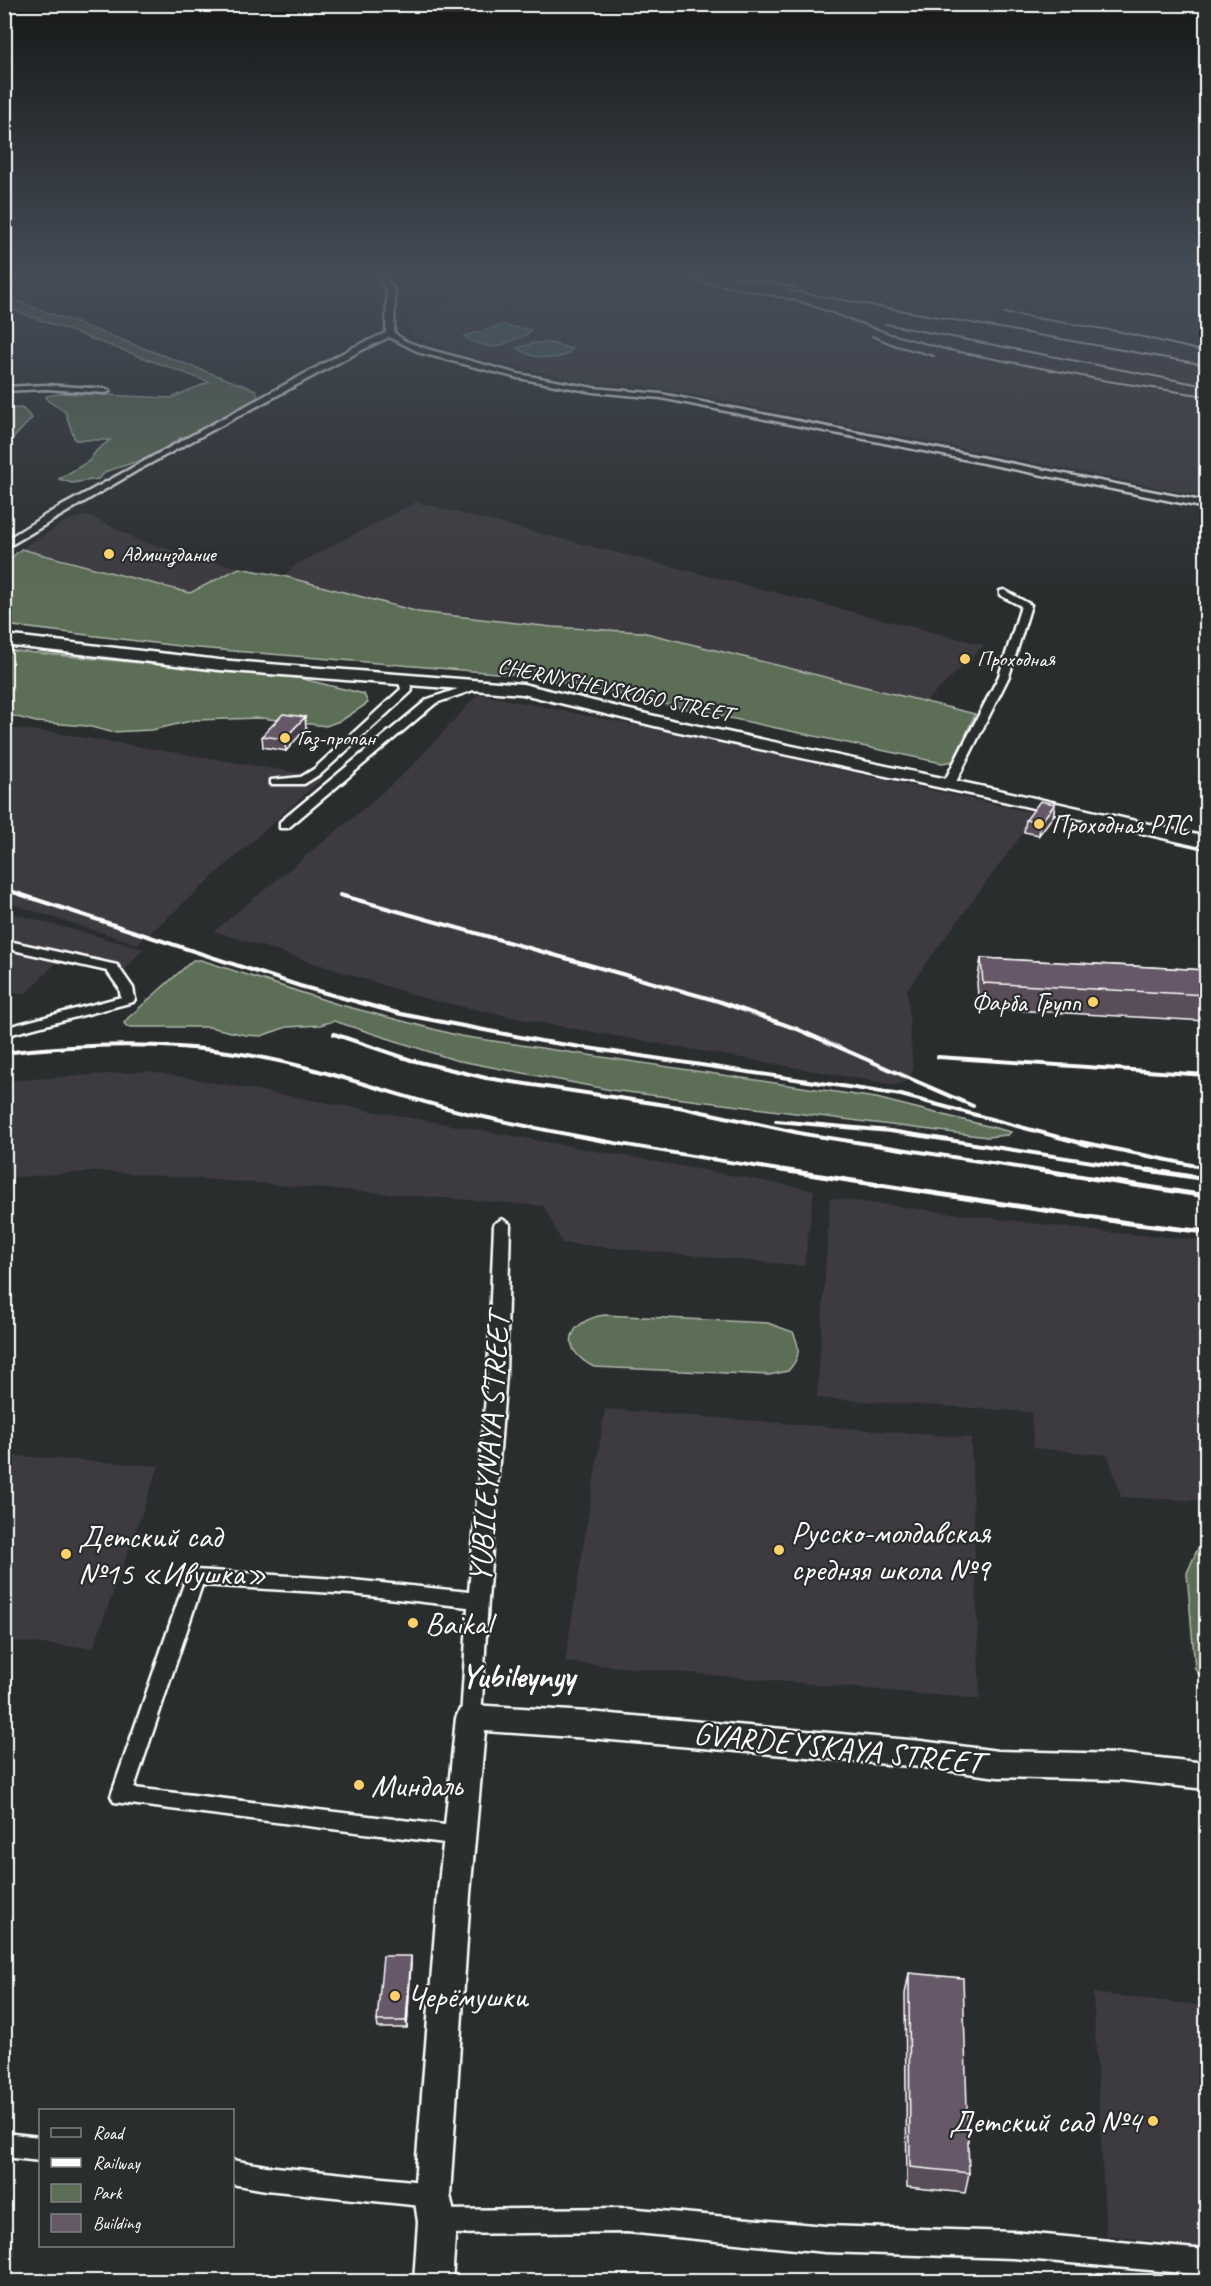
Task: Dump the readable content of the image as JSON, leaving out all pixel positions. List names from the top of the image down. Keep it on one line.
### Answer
{"streets":{"main road":["CHERNYSHEVSKOGO STREET","YUBILEYNAYA STREET","GVARDEYSKAYA STREET"]},"crossings":[["YUBILEYNAYA STREET","GVARDEYSKAYA STREET"]],"districts":["Yubileynyy"],"places":["Админздание","Проходная","Газ-пропан","Проходная РПС","Фарба Групп","Русско-молдавская средняя школа №9","Детский сад №15 «Ивушка»","Baikal","Миндаль","Черёмушки","Детский сад №4"],"legend":["Road","Railway","Park","Building"]}
